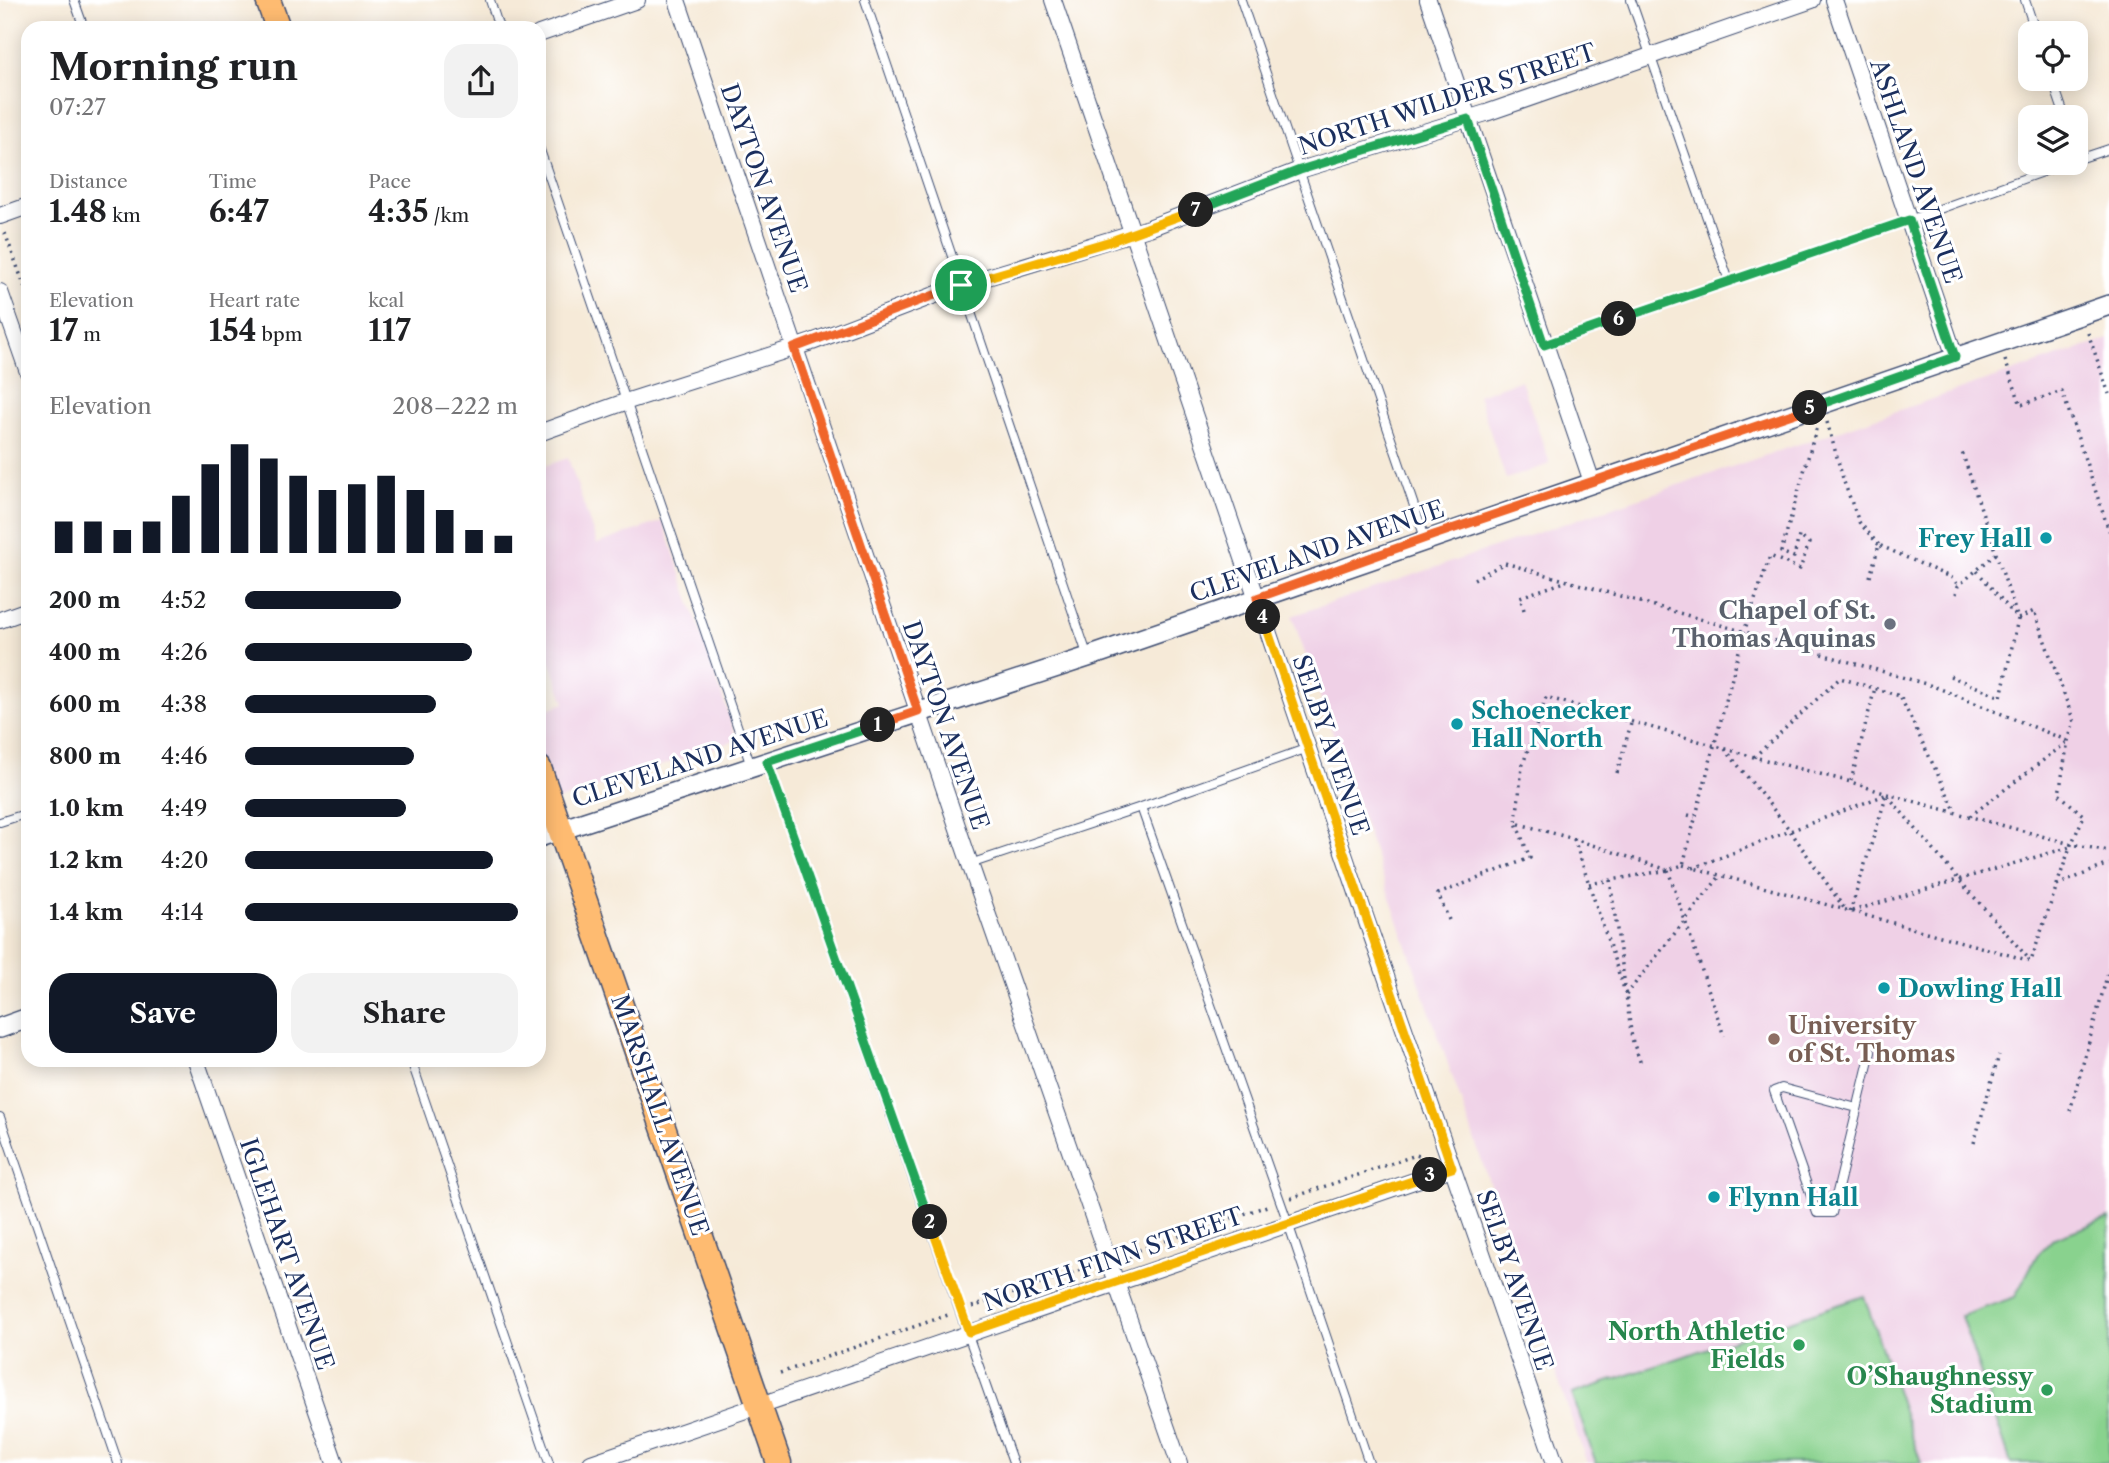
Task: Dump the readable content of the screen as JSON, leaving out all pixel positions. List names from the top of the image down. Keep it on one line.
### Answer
{"streets":{"main road":["MARSHALL AVENUE"],"street":["NORTH WILDER STREET","ASHLAND AVENUE","DAYTON AVENUE","CLEVELAND AVENUE","SELBY AVENUE","IGLEHART AVENUE","NORTH FINN STREET"]},"crossings":[["NORTH WILDER STREET","DAYTON AVENUE"],["NORTH WILDER STREET","SELBY AVENUE"],["ASHLAND AVENUE","CLEVELAND AVENUE"],["DAYTON AVENUE","CLEVELAND AVENUE"],["DAYTON AVENUE","NORTH FINN STREET"],["CLEVELAND AVENUE","SELBY AVENUE"],["CLEVELAND AVENUE","MARSHALL AVENUE"],["SELBY AVENUE","NORTH FINN STREET"],["MARSHALL AVENUE","NORTH FINN STREET"]],"places":["Frey Hall","Chapel of St. Thomas Aquinas","Schoenecker Hall North","Dowling Hall","University of St. Thomas","Flynn Hall","North Athletic Fields","O’Shaughnessy Stadium"],"page":{"heading":["Morning run","07:27"],"stats":[["Distance","1.48 km"],["Time","6:47"],["Pace","4:35 /km"],["Elevation","17 m"],["Heart rate","154 bpm"],["kcal","117"]],"pins":["7","6","5","4","1","3","2"],"chart":["Elevation","208–222 m"],"list":[{"name":"200 m","note":"4:52"},{"name":"400 m","note":"4:26"},{"name":"600 m","note":"4:38"},{"name":"800 m","note":"4:46"},{"name":"1.0 km","note":"4:49"},{"name":"1.2 km","note":"4:20"},{"name":"1.4 km","note":"4:14"}],"buttons":["Save","Share"]}}
